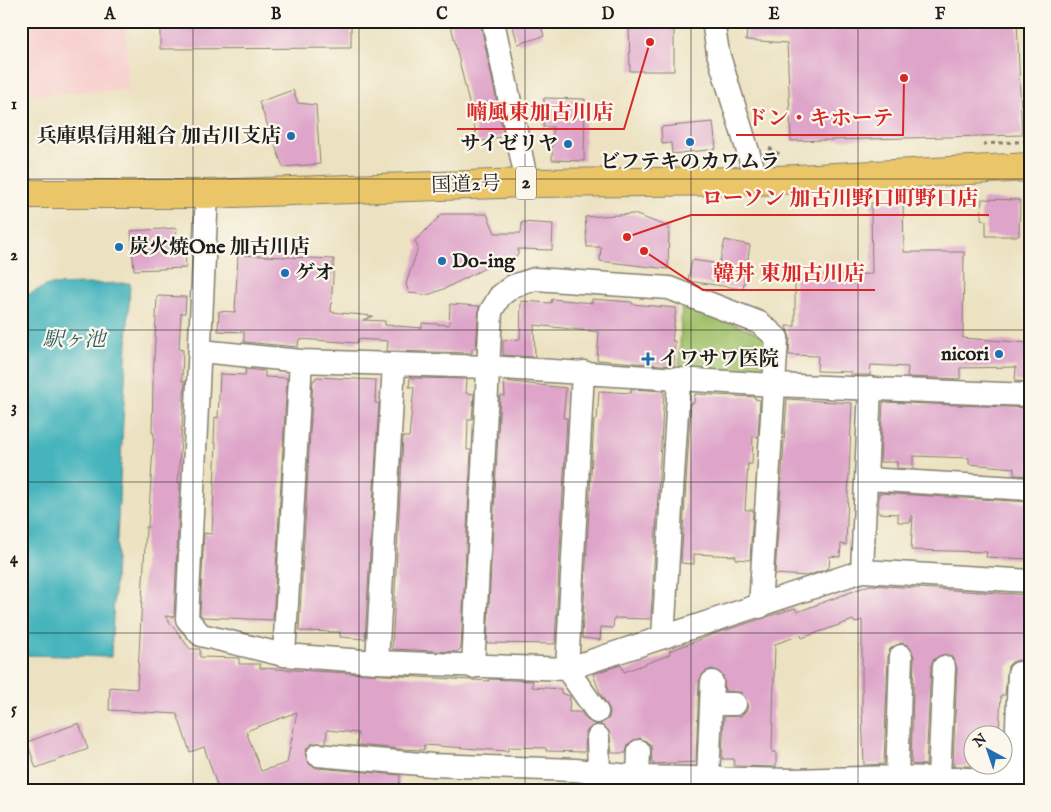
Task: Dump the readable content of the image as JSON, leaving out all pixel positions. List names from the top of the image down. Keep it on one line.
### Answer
{"streets":{"highway":["2","国道2号"]},"water":["駅ヶ池"],"places":{"other":["喃風東加古川店","ドン・キホーテ","兵庫県信用組合 加古川支店","ビフテキのカワムラ","サイゼリヤ","ローソン 加古川野口町野口店","炭火焼One 加古川店","韓丼 東加古川店","Do-ing","ゲオ","nicori"],"health":["イワサワ医院"]},"north":"top left","grid":{"columns":["A","B","C","D","E","F"],"rows":["1","2","3","4","5"]}}
